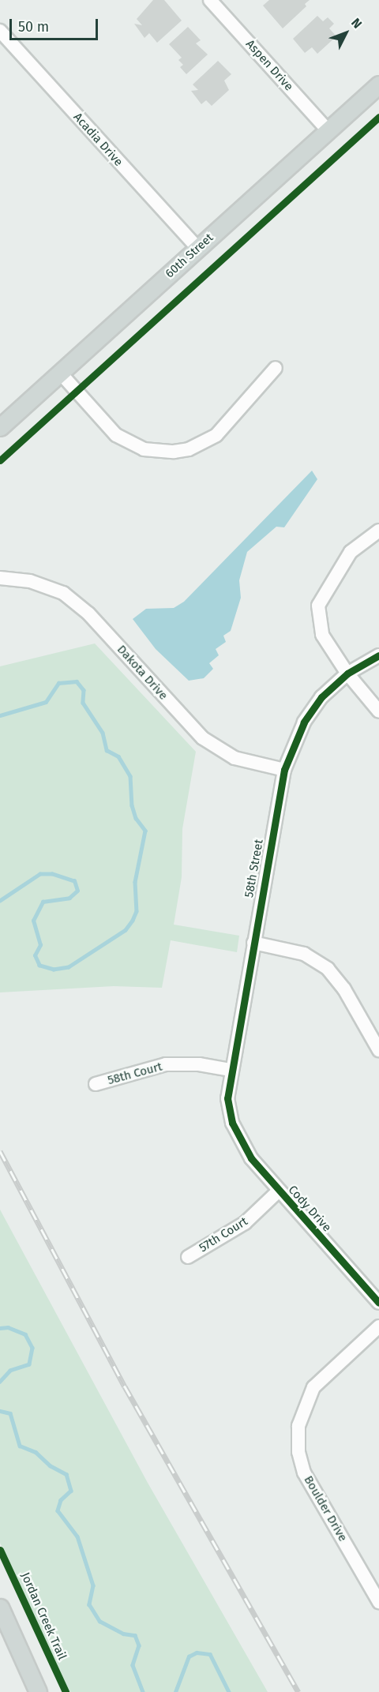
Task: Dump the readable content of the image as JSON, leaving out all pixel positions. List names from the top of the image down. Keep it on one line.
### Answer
{"streets":{"main road":["60th Street"],"street":["Aspen Drive","Acadia Drive","Dakota Drive","58th Street","58th Court","Cody Drive","57th Court","Boulder Drive"],"cycle path":["Jordan Creek Trail"]},"crossings":[["Aspen Drive","60th Street"],["Acadia Drive","60th Street"],["Dakota Drive","58th Street"],["58th Street","58th Court"],["58th Street","Cody Drive"],["Cody Drive","57th Court"]],"scale_bar":"50 m","north":"top right"}
